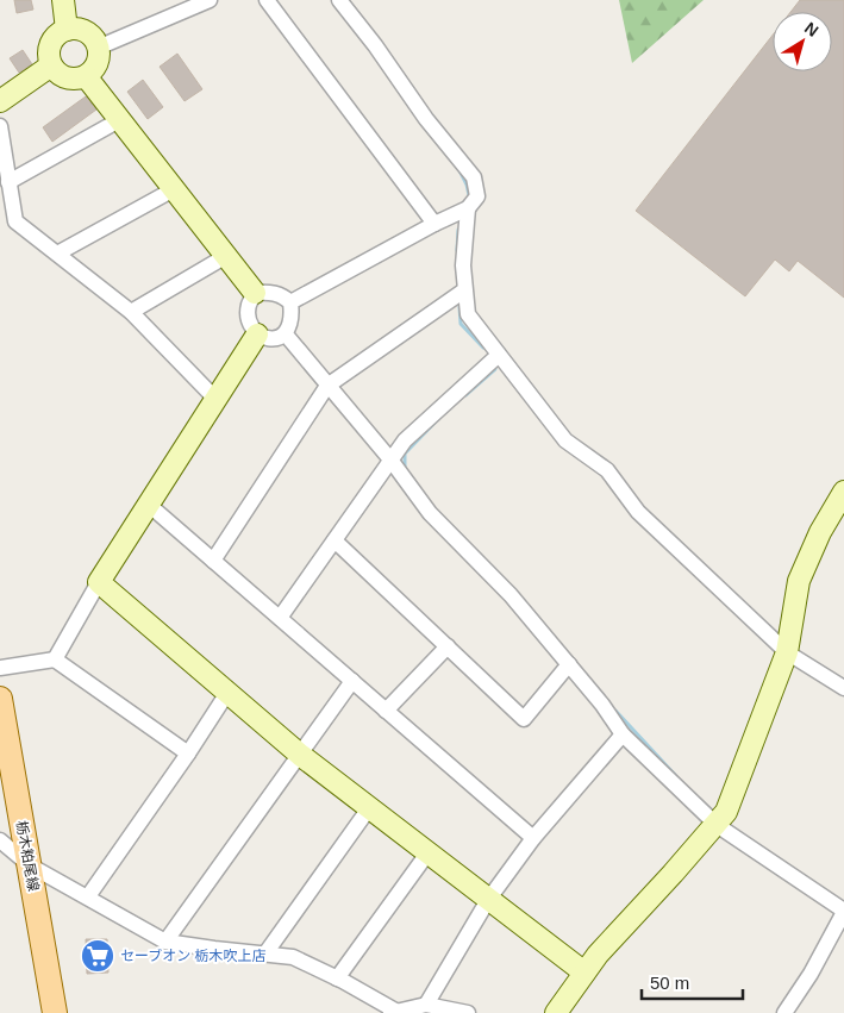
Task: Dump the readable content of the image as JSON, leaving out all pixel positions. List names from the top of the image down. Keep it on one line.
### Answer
{"streets":{"main road":["栃木粕尾線"]},"places":{"supermarket":["セーブオン 栃木吹上店"]},"scale_bar":"50 m","north":"top right"}
